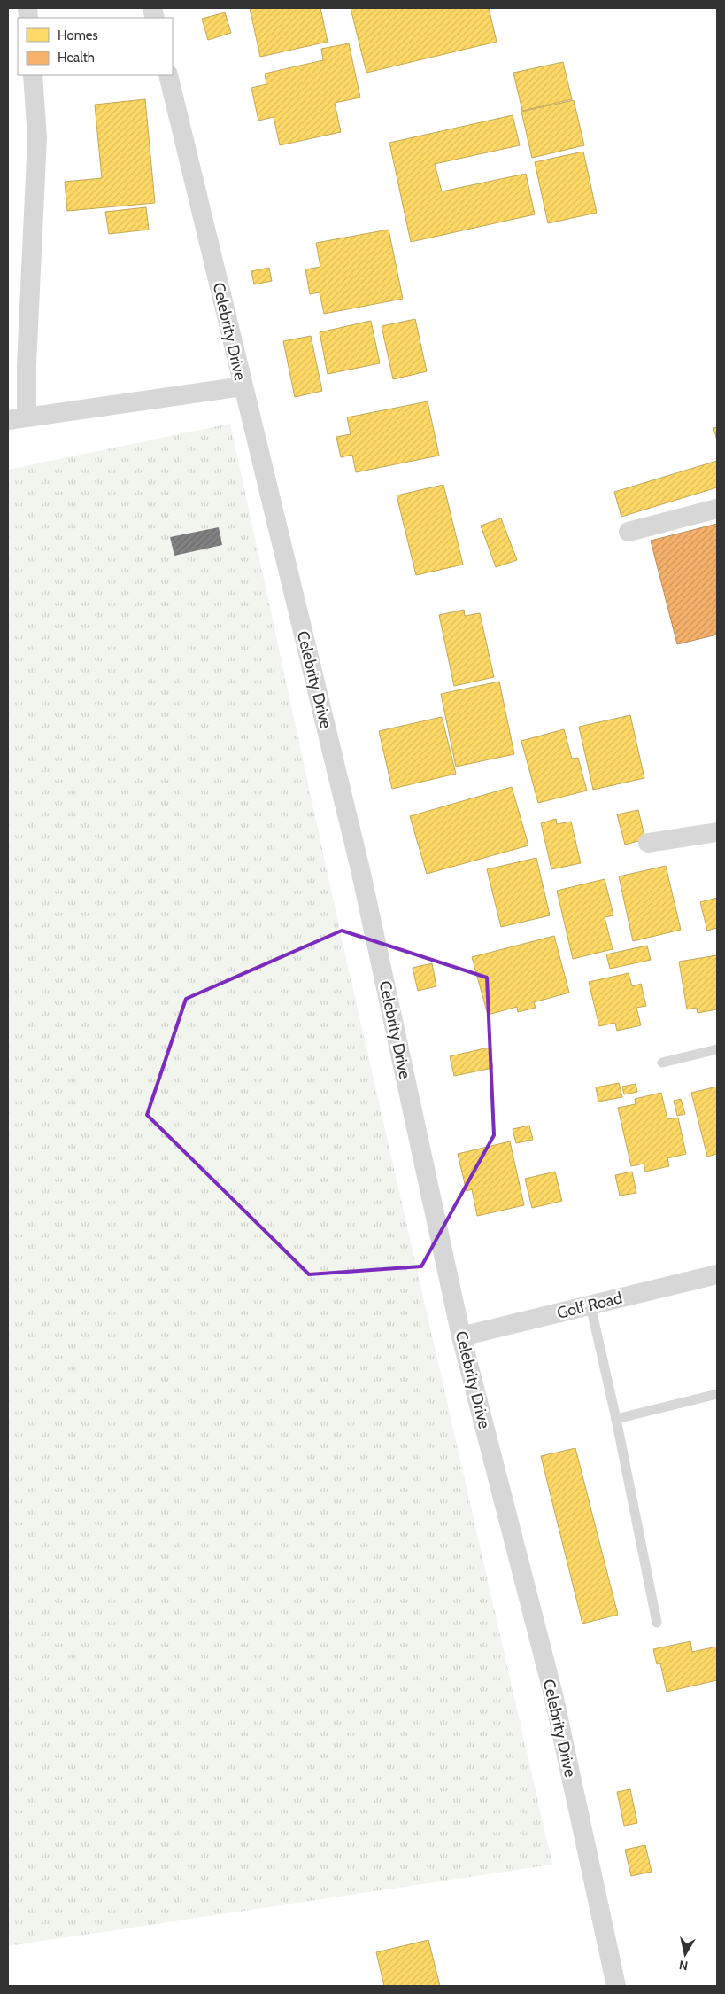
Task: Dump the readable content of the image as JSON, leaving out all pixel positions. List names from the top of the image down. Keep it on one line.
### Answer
{"streets":{"street":["Celebrity Drive","Golf Road"]},"crossings":[["Celebrity Drive","Golf Road"]],"legend":["Homes","Health"],"north":"bottom"}
